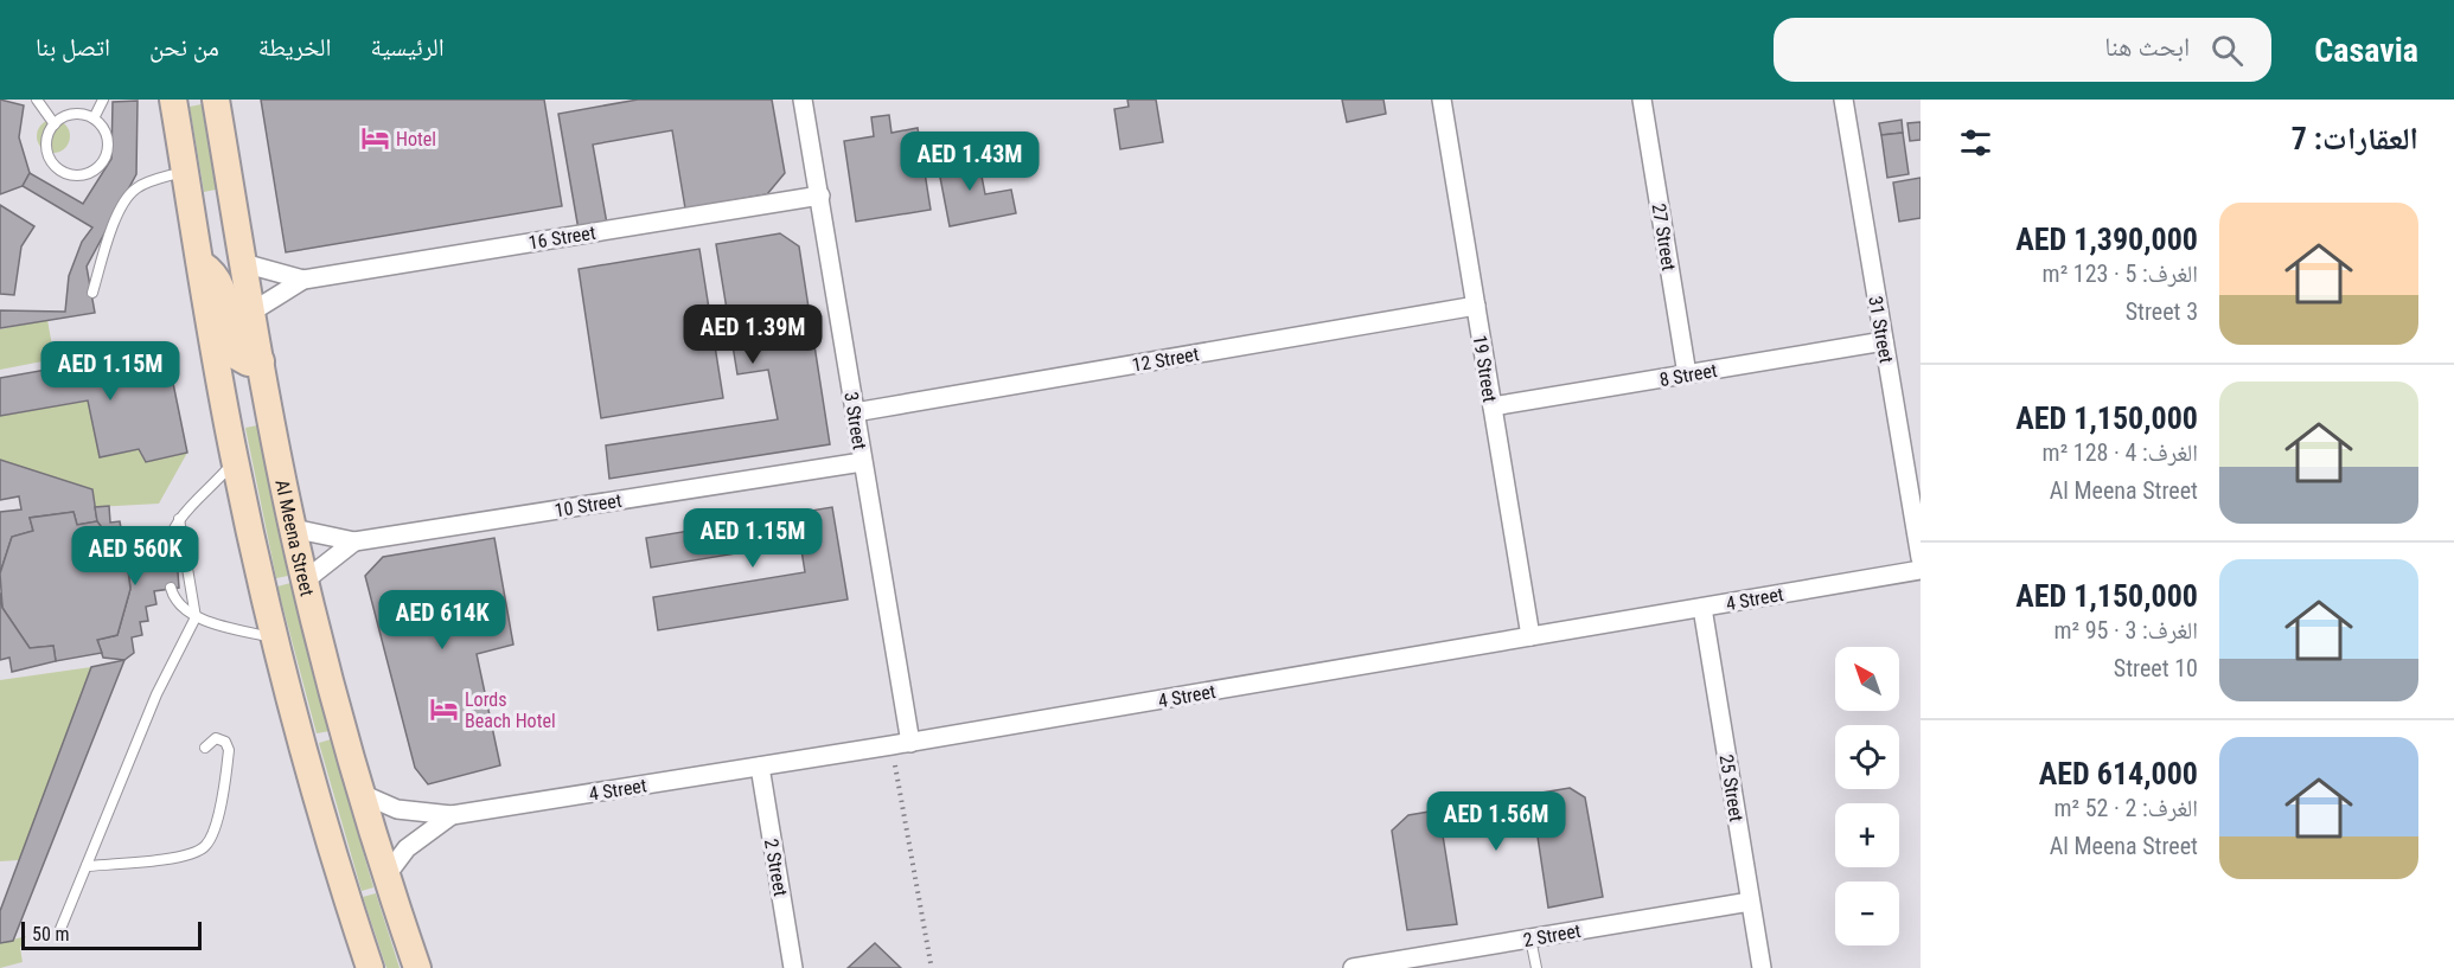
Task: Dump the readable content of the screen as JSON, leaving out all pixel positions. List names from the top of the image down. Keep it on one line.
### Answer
{"streets":{"main road":["Al Meena Street"],"street":["16 Street","27 Street","31 Street","12 Street","19 Street","8 Street","3 Street","10 Street","4 Street","25 Street","2 Street"]},"crossings":[["16 Street","3 Street"],["16 Street","Al Meena Street"],["27 Street","8 Street"],["31 Street","8 Street"],["12 Street","19 Street"],["12 Street","3 Street"],["19 Street","8 Street"],["19 Street","4 Street"],["3 Street","10 Street"],["3 Street","4 Street"],["10 Street","Al Meena Street"],["Al Meena Street","4 Street"],["4 Street","25 Street"],["4 Street","2 Street"],["25 Street","2 Street"]],"places":{"hotel":["Hotel","Lords Beach Hotel"]},"scale_bar":"50 m","north":"top left","page":{"header":"Casavia","search":"ابحث هنا","nav":["الرئيسية","الخريطة","من نحن","اتصل بنا"],"heading":"العقارات: 7","price":["AED 1.43M","AED 1.39M","AED 1.15M","AED 1.15M","AED 560K","AED 614K","AED 1.56M"],"list":[{"name":"AED 1,390,000","note":"الغرف: 5 · 123 m² · 3 Street"},{"name":"AED 1,150,000","note":"الغرف: 4 · 128 m² · Al Meena Street"},{"name":"AED 1,150,000","note":"الغرف: 3 · 95 m² · 10 Street"},{"name":"AED 614,000","note":"الغرف: 2 · 52 m² · Al Meena Street"}],"map_buttons":["+","−"],"scale":"50 m"}}
